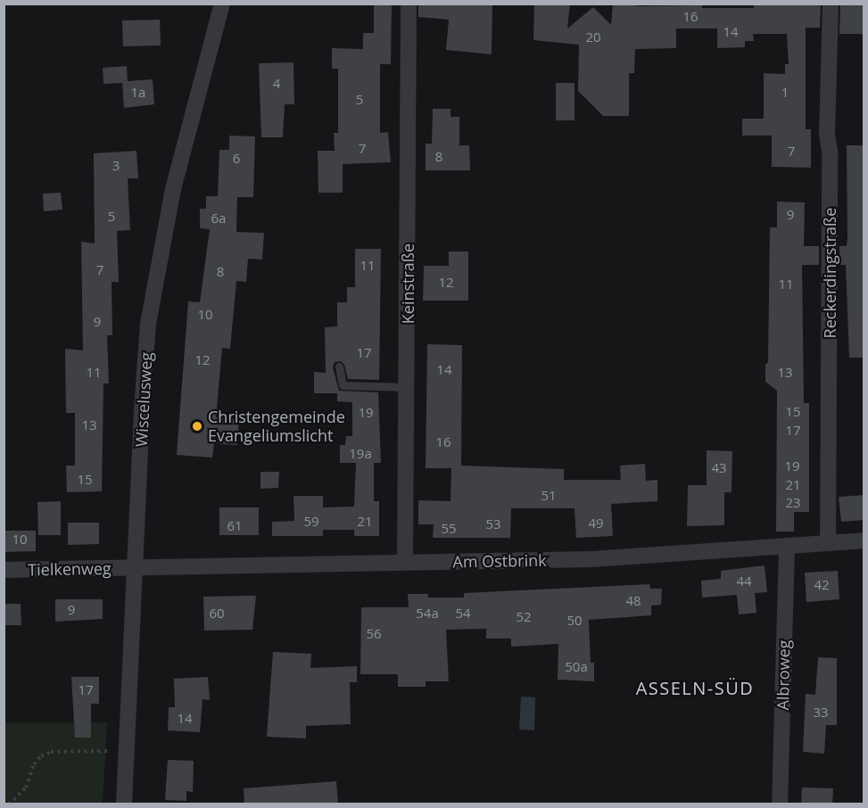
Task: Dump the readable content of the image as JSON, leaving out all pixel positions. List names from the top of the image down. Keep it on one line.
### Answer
{"streets":{"street":["Reckerdingstraße","Keinstraße","Wiscelusweg","Am Ostbrink","Tielkenweg","Albroweg"]},"crossings":[["Reckerdingstraße","Am Ostbrink"],["Keinstraße","Am Ostbrink"],["Wiscelusweg","Am Ostbrink"],["Wiscelusweg","Tielkenweg"],["Am Ostbrink","Tielkenweg"],["Am Ostbrink","Albroweg"]],"districts":["ASSELN-SÜD"],"places":["Christengemeinde Evangeliumslicht"],"house_numbers":["16","14","20","4","1a","1","5","7","7","8","6","3","9","5","6a","11","7","8","12","11","10","9","17","12","14","11","13","15","19","13","17","16","19a","19","43","15","21","51","23","59","21","49","53","61","55","10","44","42","48","9","60","54a","54","52","50","56","50a","17","33","14"]}
